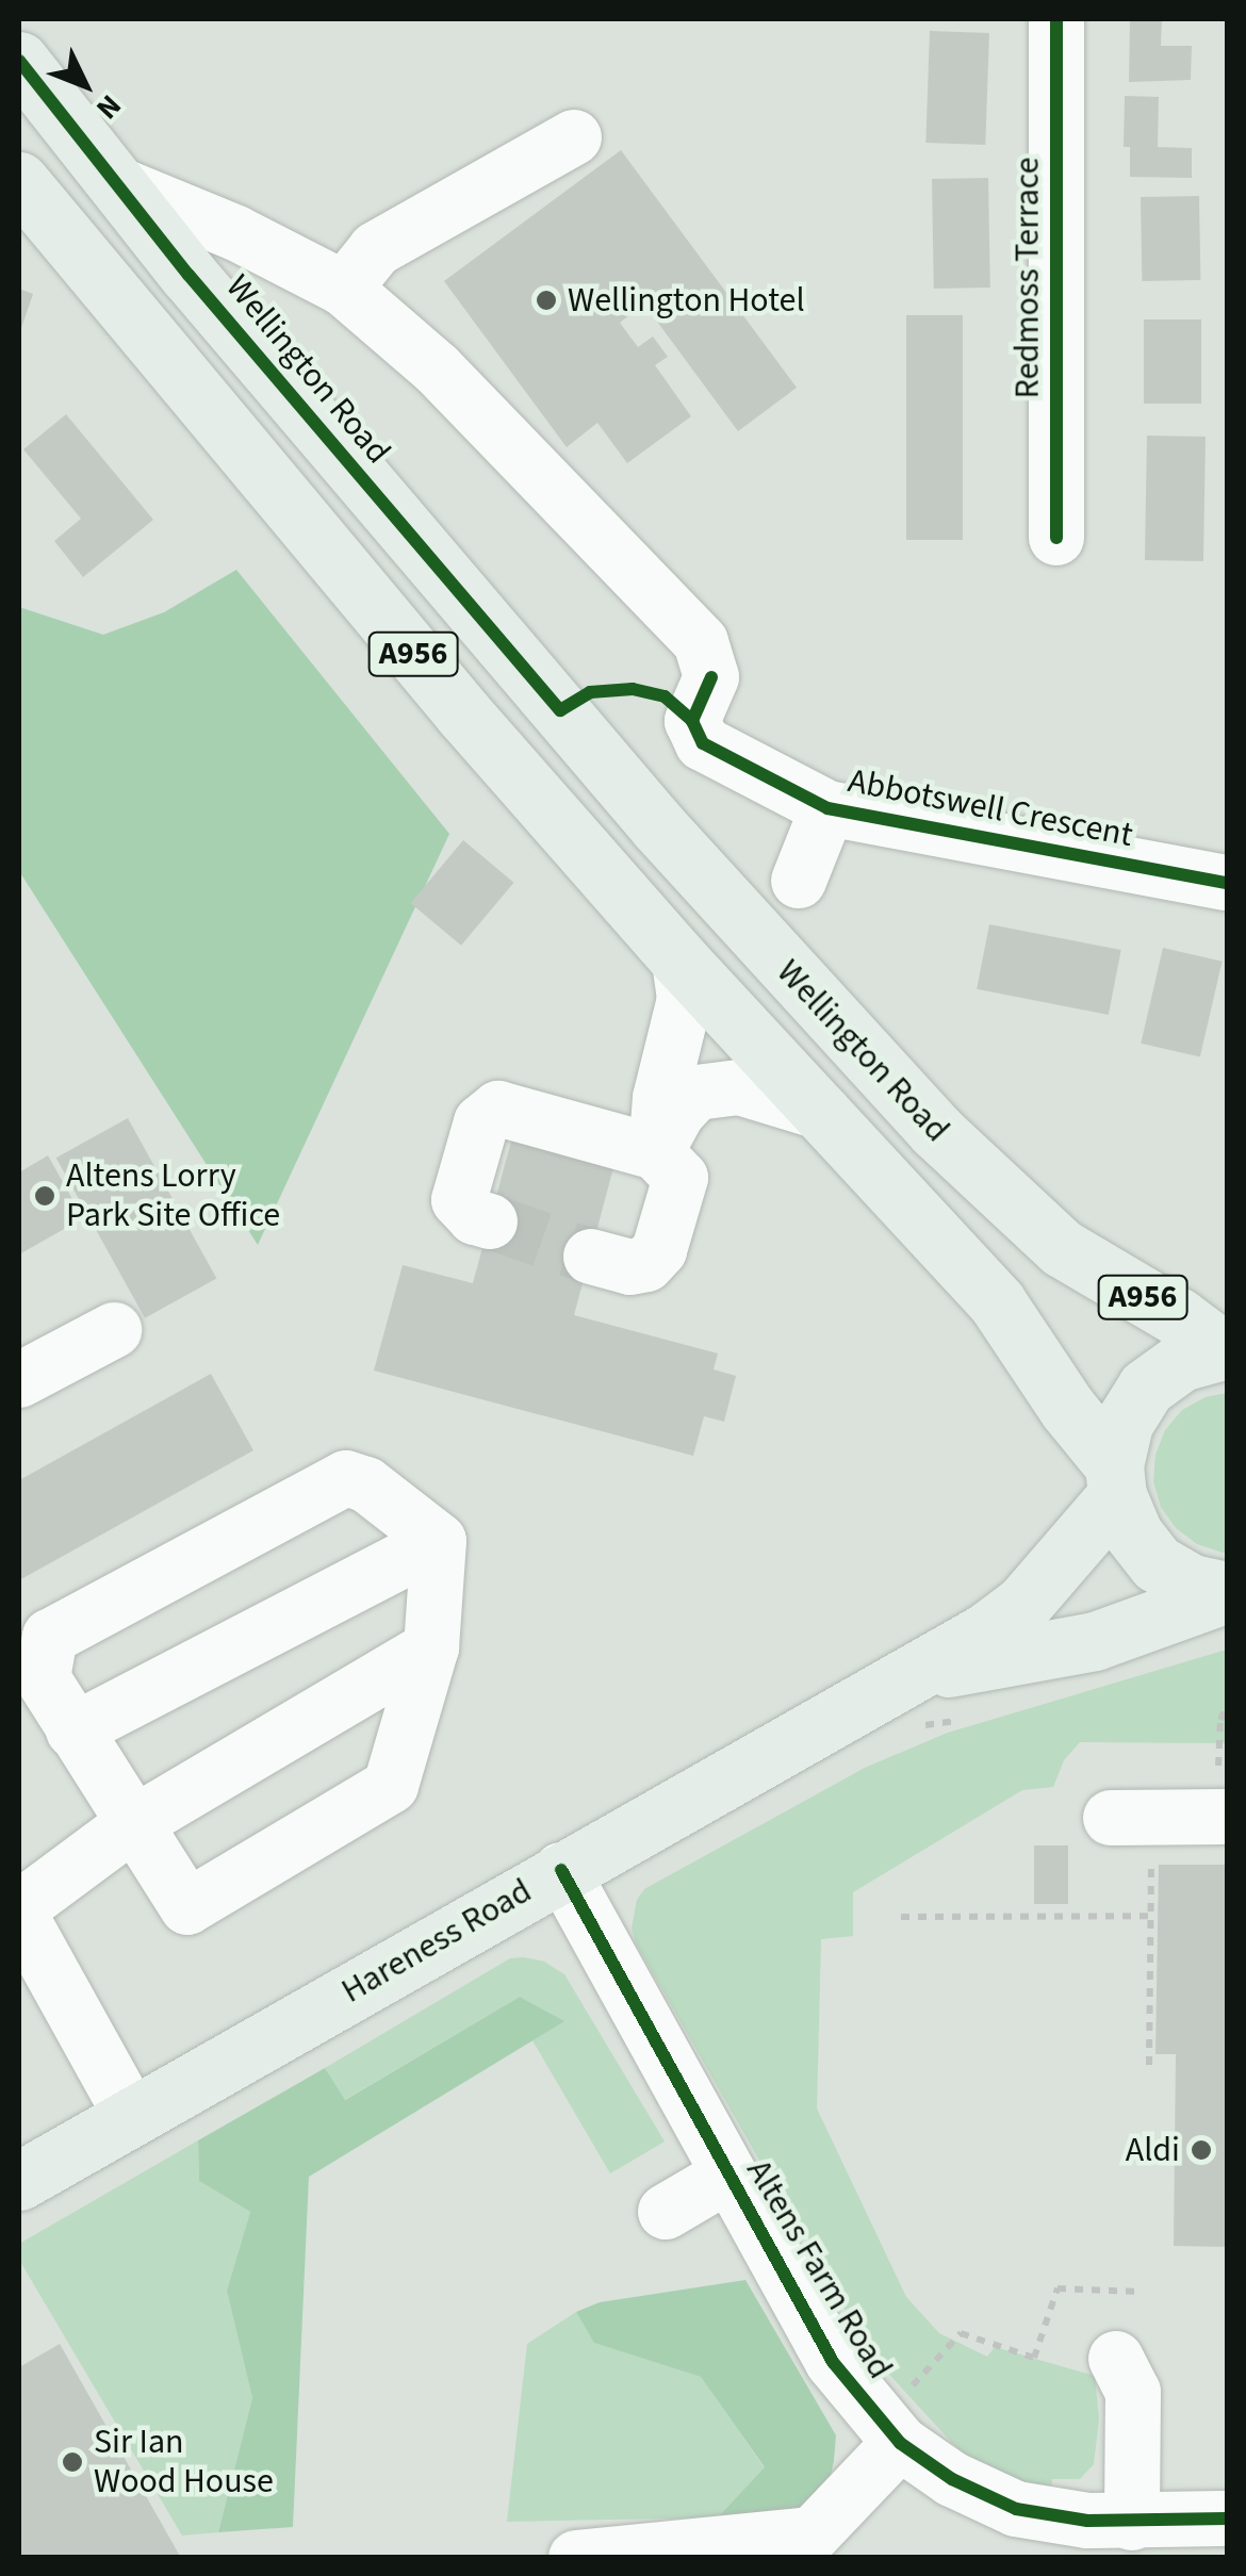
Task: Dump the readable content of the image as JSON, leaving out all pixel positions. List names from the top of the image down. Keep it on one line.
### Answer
{"streets":{"main road":["Wellington Road","A956","Hareness Road"],"street":["Redmoss Terrace","Abbotswell Crescent","Altens Farm Road"]},"crossings":[["Wellington Road","A956"],["Wellington Road","Hareness Road"],["A956","Hareness Road"],["Hareness Road","Altens Farm Road"]],"places":["Wellington Hotel","Altens Lorry Park Site Office","Aldi","Sir Ian Wood House"],"north":"bottom right"}
